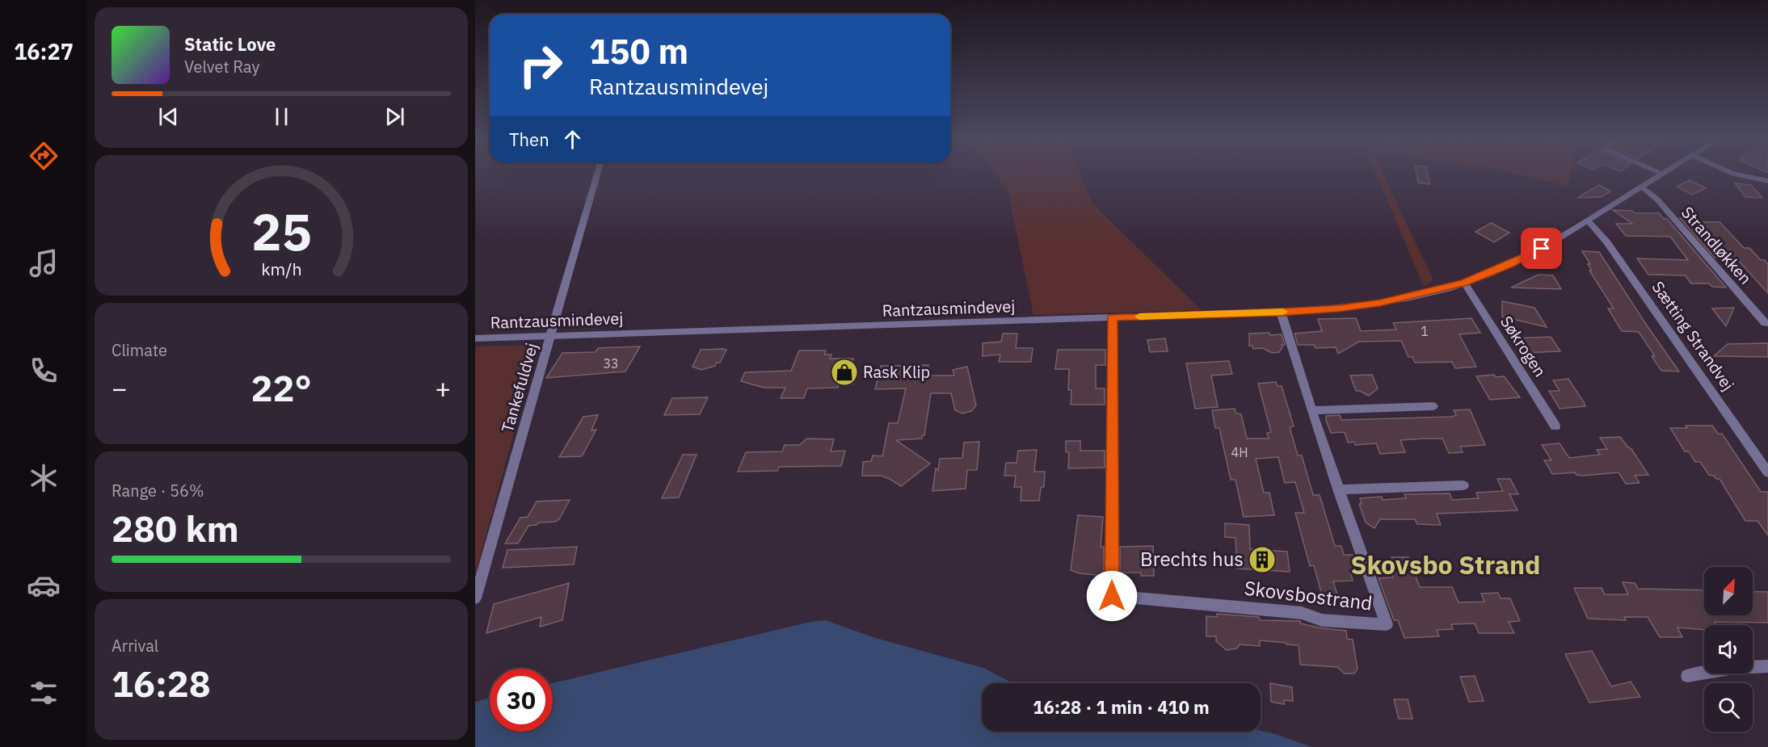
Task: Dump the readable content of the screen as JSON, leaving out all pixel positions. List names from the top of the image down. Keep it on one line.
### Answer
{"streets":{"street":["Strandløkken","Rantzausmindevej","Sætting Strandvej","Søkrogen","Tankefuldvej","Skovsbostrand"]},"crossings":[["Strandløkken","Rantzausmindevej"],["Rantzausmindevej","Sætting Strandvej"],["Rantzausmindevej","Søkrogen"],["Rantzausmindevej","Tankefuldvej"],["Rantzausmindevej","Skovsbostrand"]],"districts":["Skovsbo Strand"],"places":{"shop":["Rask Klip"],"building":["Brechts hus"]},"house_numbers":["1","33","4H"],"north":"top right","page":{"tabs":"16:27","turn":["150 m","Rantzausmindevej"],"song":["Static Love","Velvet Ray"],"then":"Then","tile":["Climate",["Range · 56%","280 km"],["Arrival","16:28"]],"heat":["−","22°","+"],"limit":"30","trip":"16:28 · 1 min · 410 m","gauge":["25","km/h"]}}
